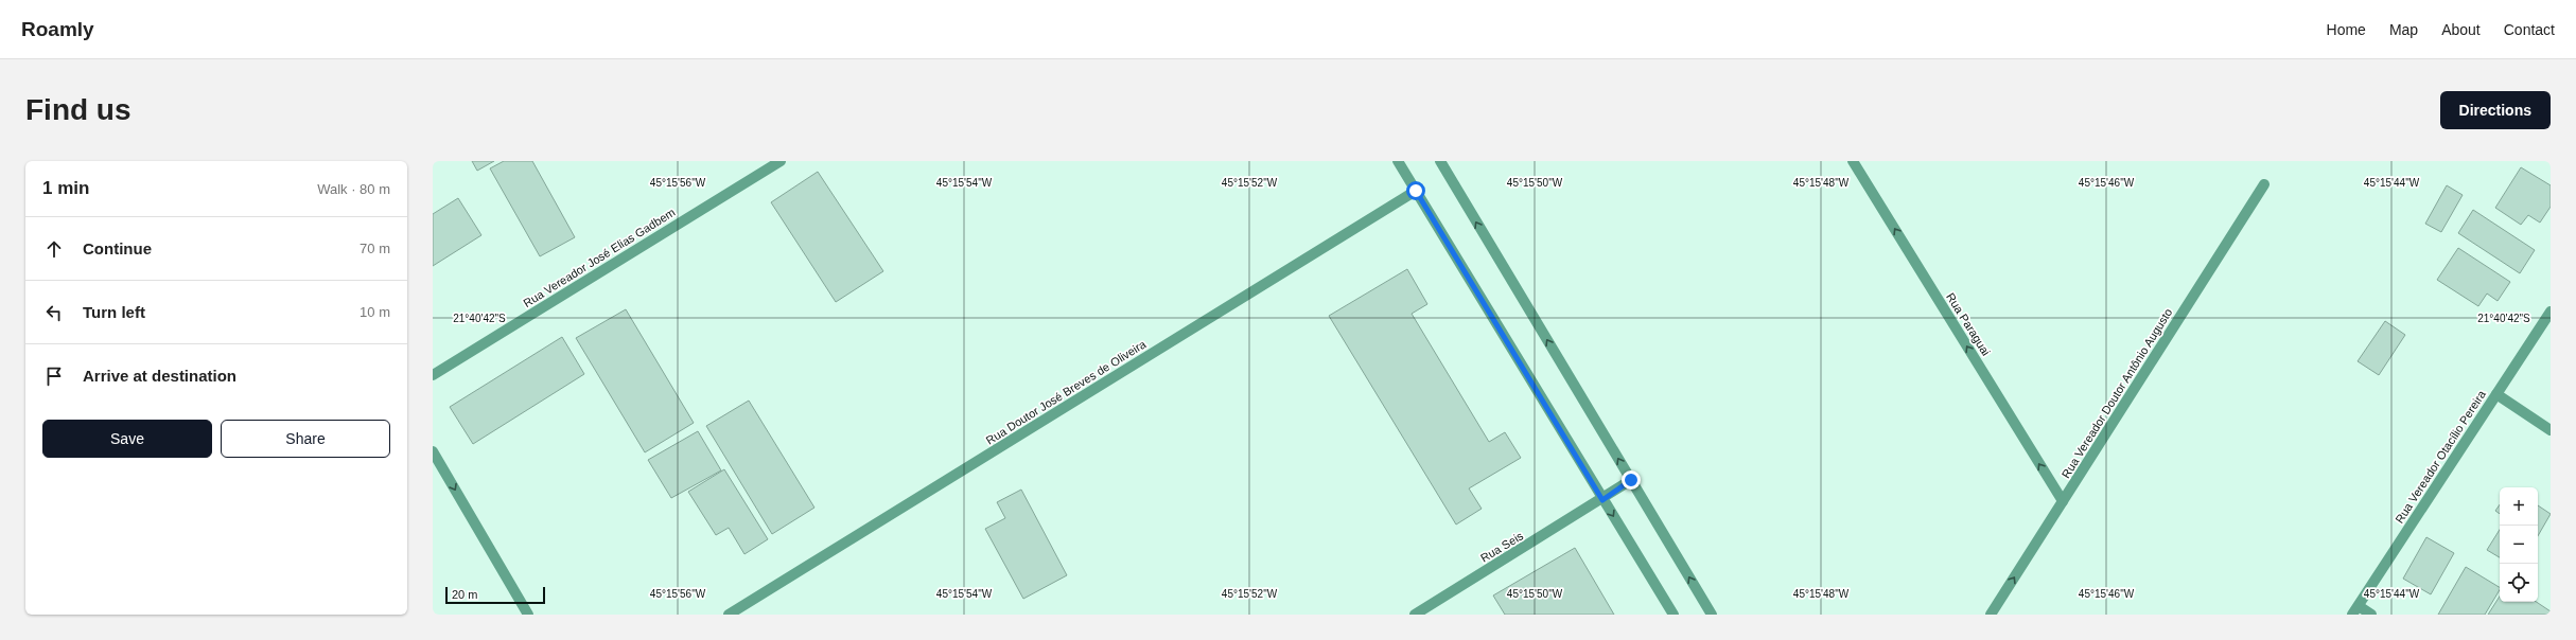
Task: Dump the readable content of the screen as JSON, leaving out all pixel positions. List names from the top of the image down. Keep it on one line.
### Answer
{"streets":{"street":["Rua Vereador José Elias Gadbem","Rua Paraguai","Rua Doutor José Breves de Oliveira","Rua Vereador Doutor Antônio Augusto","Rua Vereador Otacílio Pereira","Rua Seis"]},"crossings":[["Rua Paraguai","Rua Vereador Doutor Antônio Augusto"]],"one_way":["Rua Paraguai"],"scale_bar":"20 m","page":{"header":"Roamly","nav":["Home","Map","About","Contact"],"buttons":["Directions",["Save","Share"]],"title":"Find us","heading":["1 min","Walk · 80 m"],"list":[["Continue","70 m"],["Turn left","10 m"],"Arrive at destination"],"map_buttons":["+","−"],"scale":"20 m"},"coordinates":["45°15'56\"W","45°15'54\"W","45°15'52\"W","45°15'50\"W","45°15'48\"W","45°15'46\"W","45°15'44\"W","21°40'42\"S"]}
